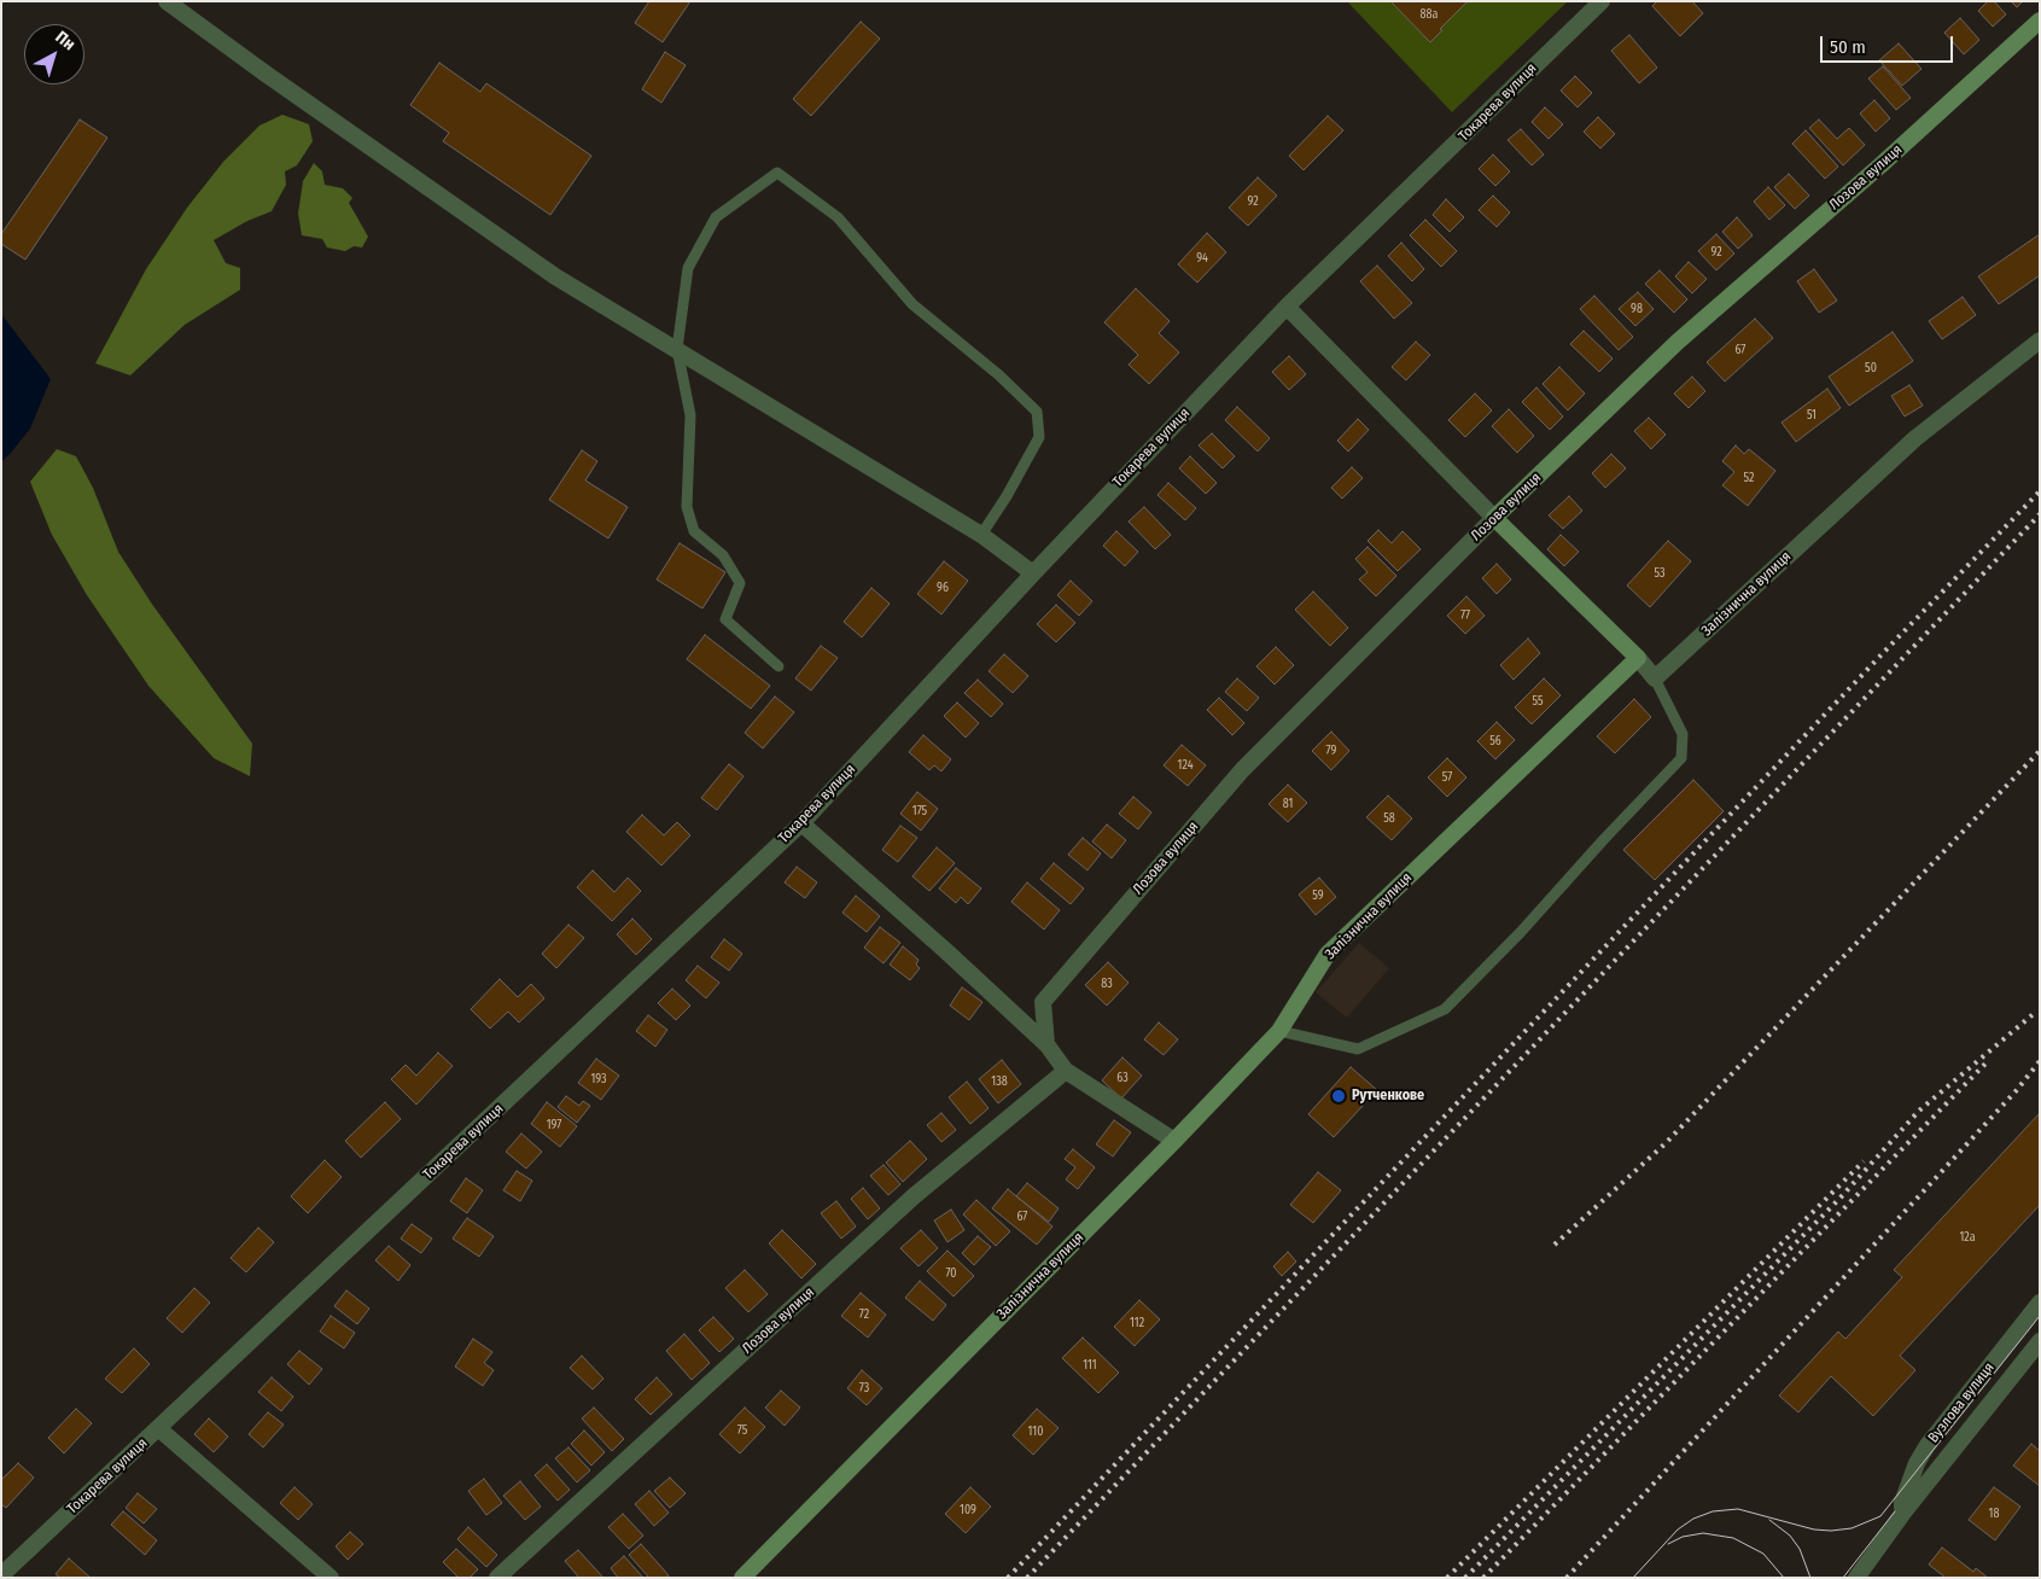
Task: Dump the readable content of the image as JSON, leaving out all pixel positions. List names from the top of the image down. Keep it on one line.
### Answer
{"streets":{"main road":["Лозова вулиця","Залізнична вулиця"],"street":["Токарева вулиця","Вузлова вулиця"]},"places":["Рутченкове"],"house_numbers":["88а","92","92","94","98","67","50","51","52","53","96","77","55","56","79","124","57","81","175","58","59","83","63","193","138","197","67","12а","70","72","112","111","73","75","110","109","18"],"scale_bar":"50 m","north":"top right"}
